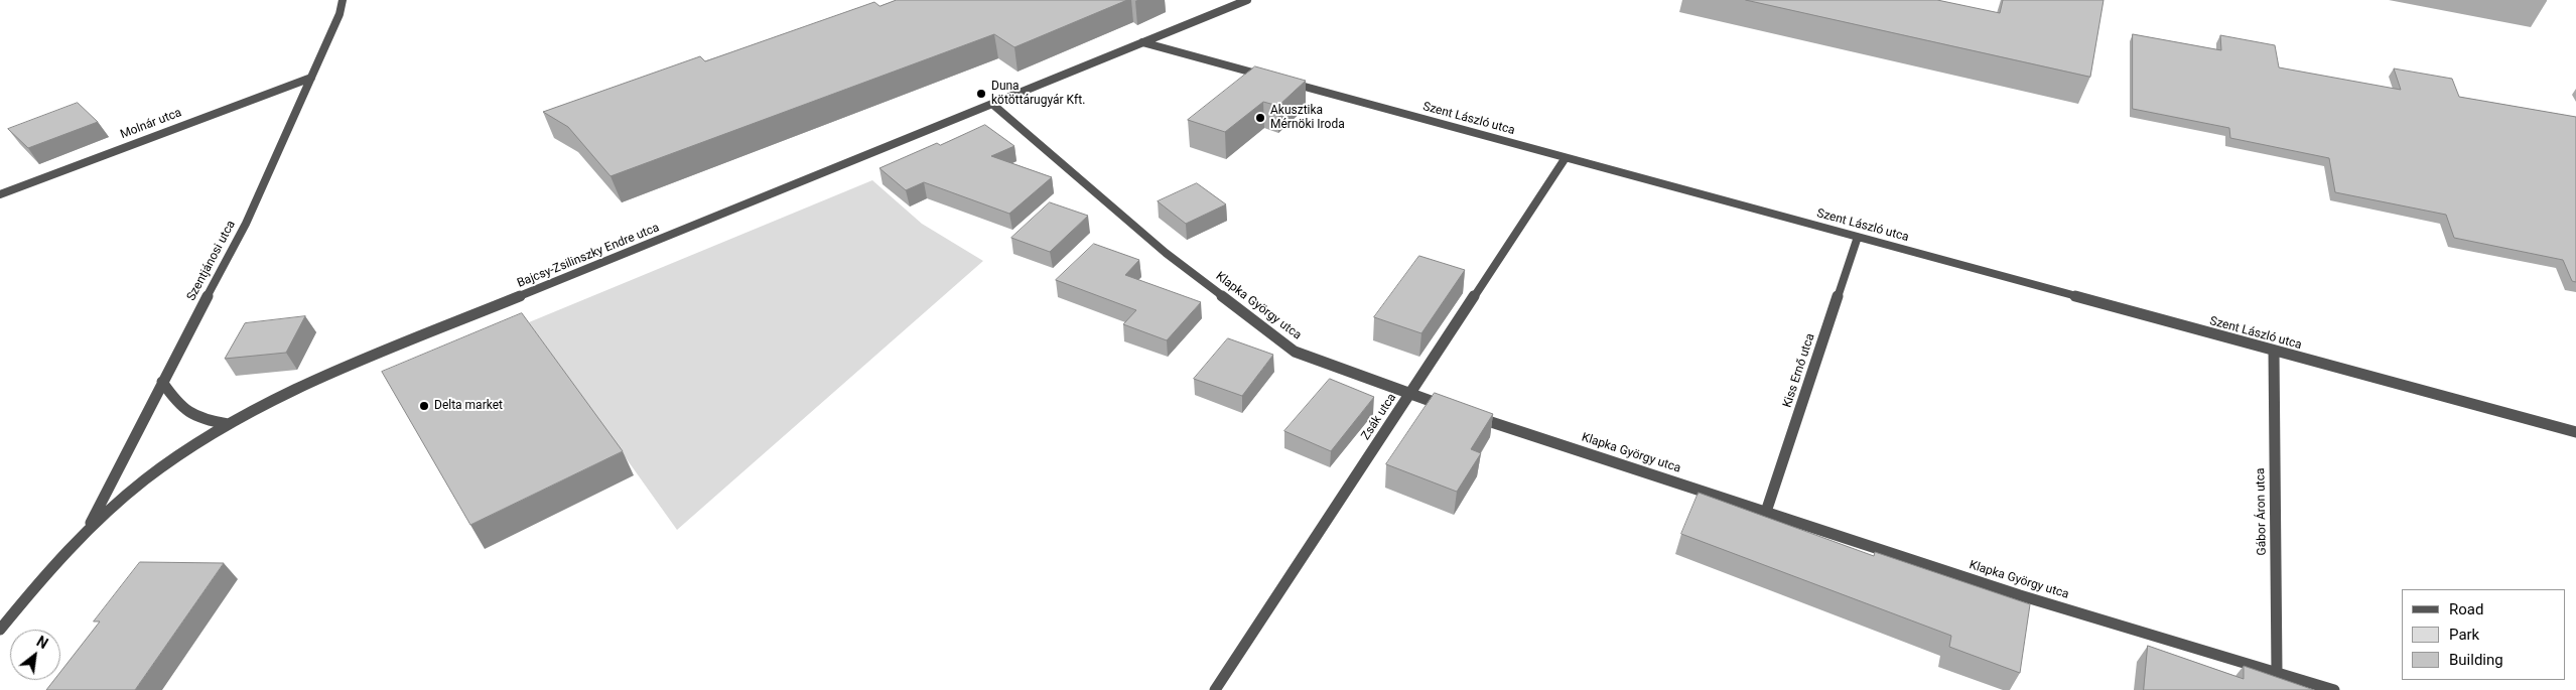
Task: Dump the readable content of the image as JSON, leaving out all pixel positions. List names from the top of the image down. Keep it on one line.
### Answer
{"streets":{"street":["Szent László utca","Molnár utca","Bajcsy-Zsilinszky Endre utca","Szentjánosi utca","Klapka György utca","Kiss Ernő utca","Zsák utca","Gábor Áron utca"]},"crossings":[["Szent László utca","Kiss Ernő utca"],["Szent László utca","Zsák utca"],["Szent László utca","Gábor Áron utca"],["Molnár utca","Szentjánosi utca"],["Bajcsy-Zsilinszky Endre utca","Szentjánosi utca"],["Bajcsy-Zsilinszky Endre utca","Klapka György utca"],["Klapka György utca","Kiss Ernő utca"],["Klapka György utca","Zsák utca"],["Klapka György utca","Gábor Áron utca"]],"places":["Duna kötöttárugyár Kft.","Akusztika Mérnöki Iroda","Delta market"],"legend":["Road","Park","Building"],"north":"top right"}
